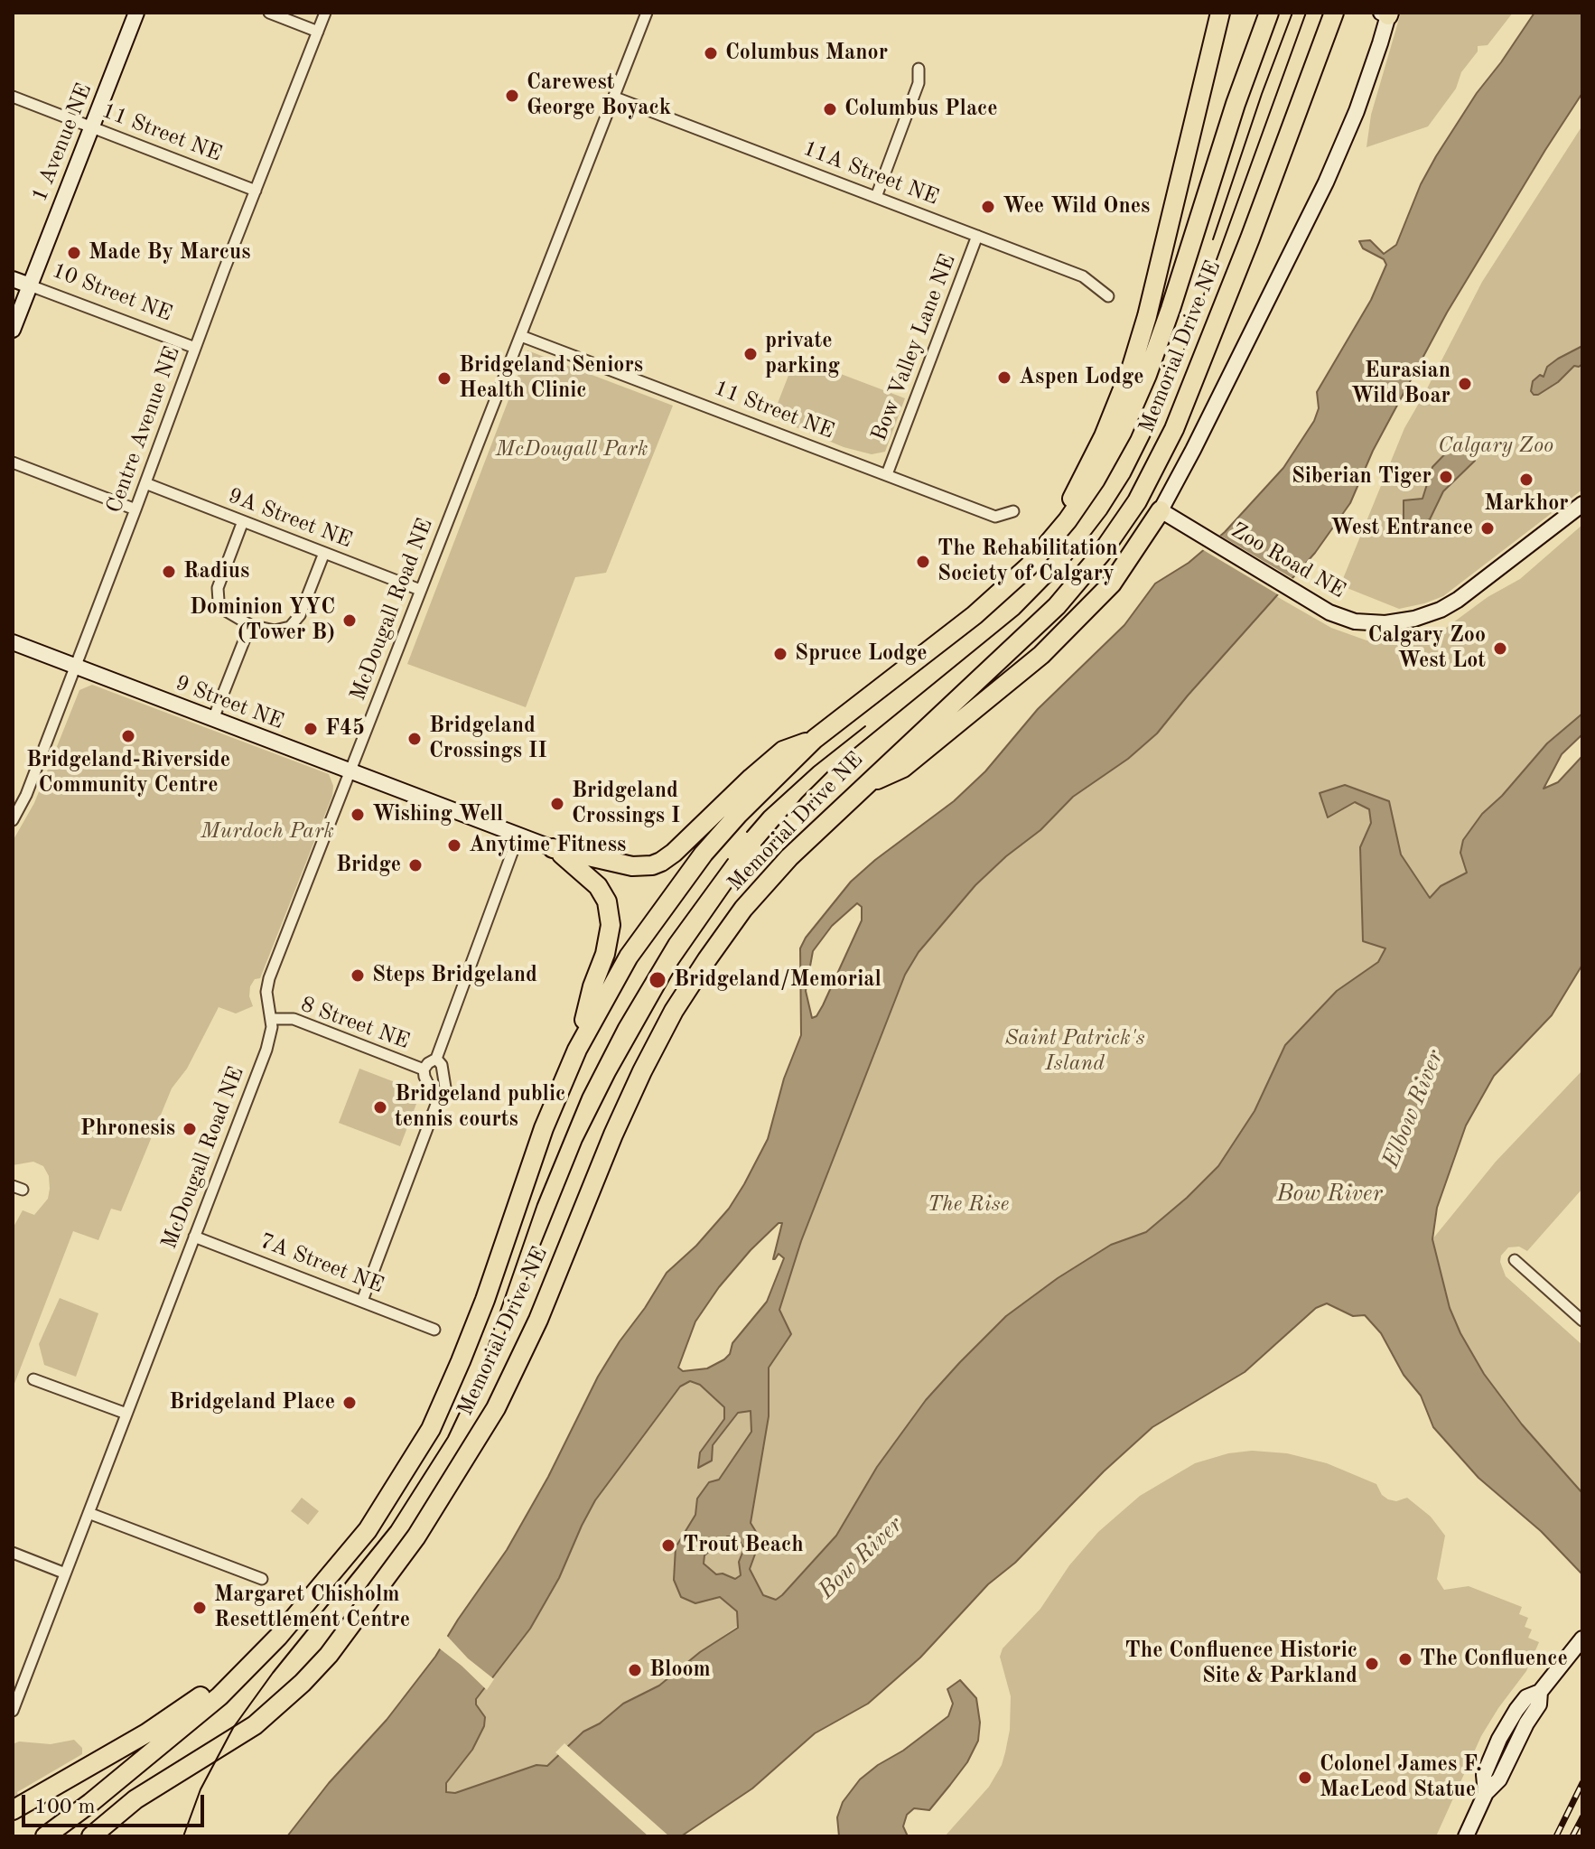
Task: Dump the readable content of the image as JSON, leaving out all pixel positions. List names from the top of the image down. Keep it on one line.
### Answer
{"streets":{"highway":["Memorial Drive NE"],"street":["11 Street NE","1 Avenue NE","11A Street NE","10 Street NE","Bow Valley Lane NE","Centre Avenue NE","9A Street NE","Zoo Road NE","McDougall Road NE","9 Street NE","8 Street NE","7A Street NE"]},"crossings":[["11 Street NE","1 Avenue NE"],["11 Street NE","Bow Valley Lane NE"],["11 Street NE","Centre Avenue NE"],["11 Street NE","McDougall Road NE"],["1 Avenue NE","10 Street NE"],["11A Street NE","Bow Valley Lane NE"],["11A Street NE","McDougall Road NE"],["10 Street NE","Centre Avenue NE"],["Centre Avenue NE","9A Street NE"],["Centre Avenue NE","9 Street NE"],["9A Street NE","McDougall Road NE"],["McDougall Road NE","9 Street NE"],["McDougall Road NE","8 Street NE"],["McDougall Road NE","7A Street NE"]],"water":["Elbow River","Bow River"],"parks":["Calgary Zoo","McDougall Park","Murdoch Park","Saint Patrick's Island","The Rise"],"places":["Columbus Manor","Carewest George Boyack","Columbus Place","Wee Wild Ones","Made By Marcus","private parking","Aspen Lodge","Bridgeland Seniors Health Clinic","Eurasian Wild Boar","Siberian Tiger","Markhor","West Entrance","The Rehabilitation Society of Calgary","Radius","Dominion YYC (Tower B)","Calgary Zoo West Lot","Spruce Lodge","F45","Bridgeland-Riverside Community Centre","Bridgeland Crossings II","Bridgeland Crossings I","Wishing Well","Anytime Fitness","Bridge","Steps Bridgeland","Bridgeland/Memorial","Bridgeland public tennis courts","Phronesis","Bridgeland Place","Trout Beach","Margaret Chisholm Resettlement Centre","The Confluence","The Confluence Historic Site & Parkland","Bloom","Colonel James F. MacLeod Statue"],"scale_bar":"100 m"}
